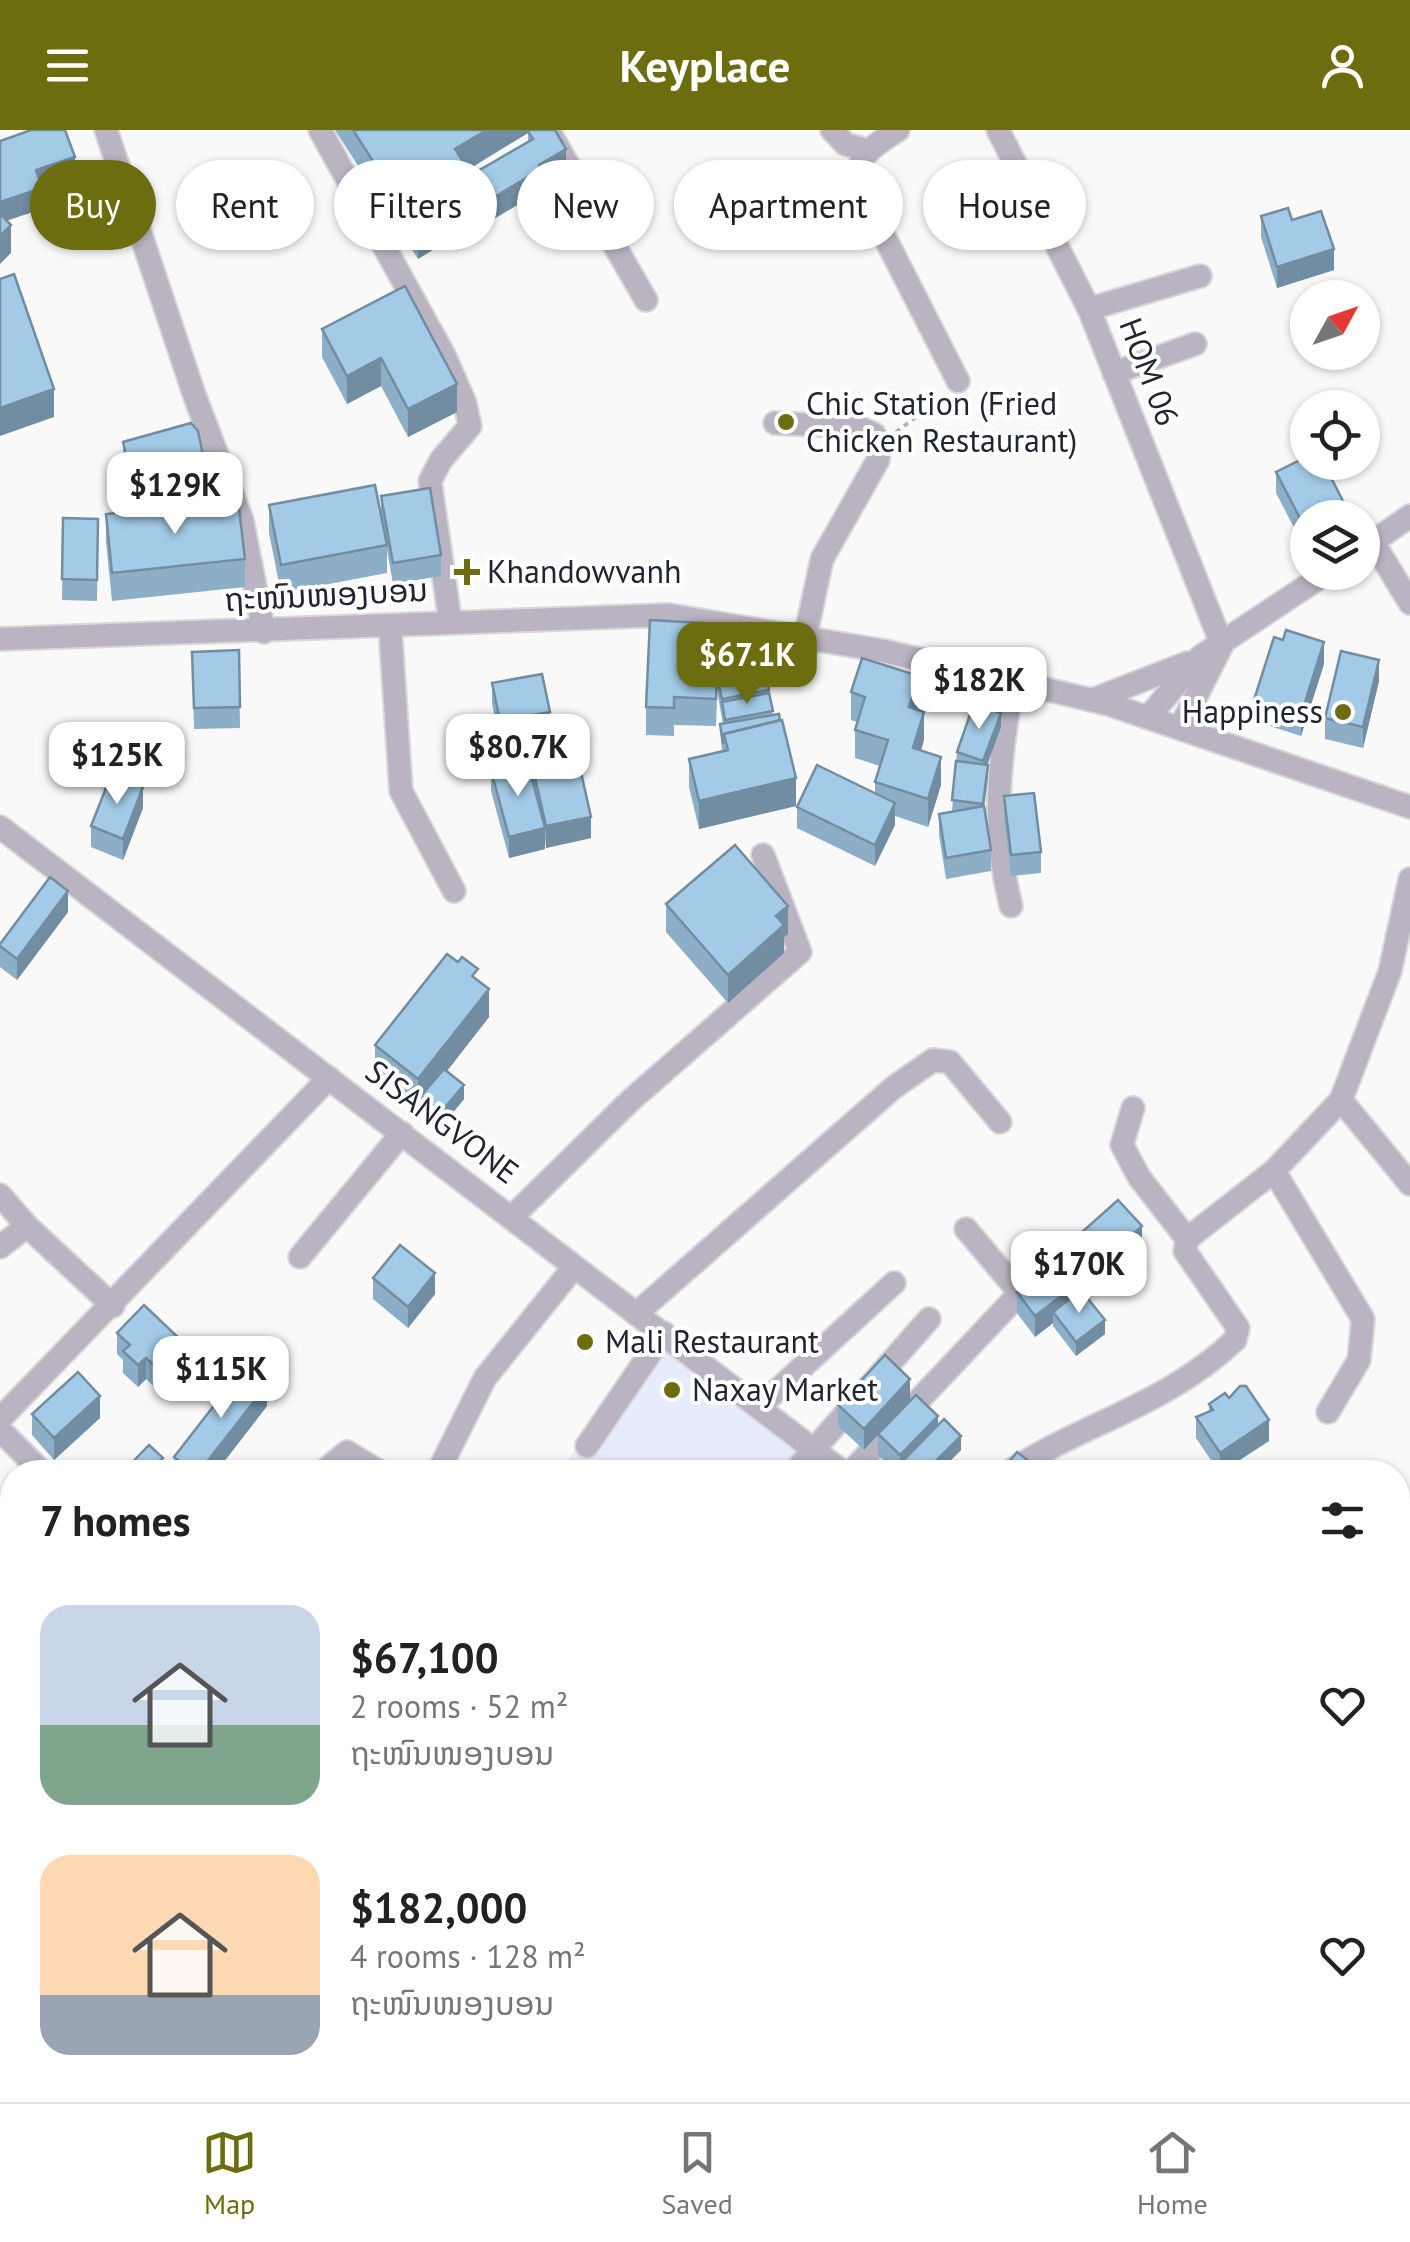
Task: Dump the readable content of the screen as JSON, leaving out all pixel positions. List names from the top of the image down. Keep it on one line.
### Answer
{"streets":{"street":["HOM 06","ຖະໜົນໜອງບອນ","SISANGVONE"]},"places":{"other":["Chic Station (Fried Chicken Restaurant)","Happiness","Mali Restaurant","Naxay Market"],"health":["Khandowvanh"]},"north":"top right","page":{"header":"Keyplace","chip":["Buy","Rent","Filters","New","Apartment","House"],"price":["$129K","$67.1K","$182K","$80.7K","$125K","$170K","$115K"],"heading":"7 homes","list":[{"name":"$67,100","note":"2 rooms · 52 m² · ຖະໜົນໜອງບອນ"},{"name":"$182,000","note":"4 rooms · 128 m² · ຖະໜົນໜອງບອນ"}],"tabs":["Map","Saved","Home"]}}
